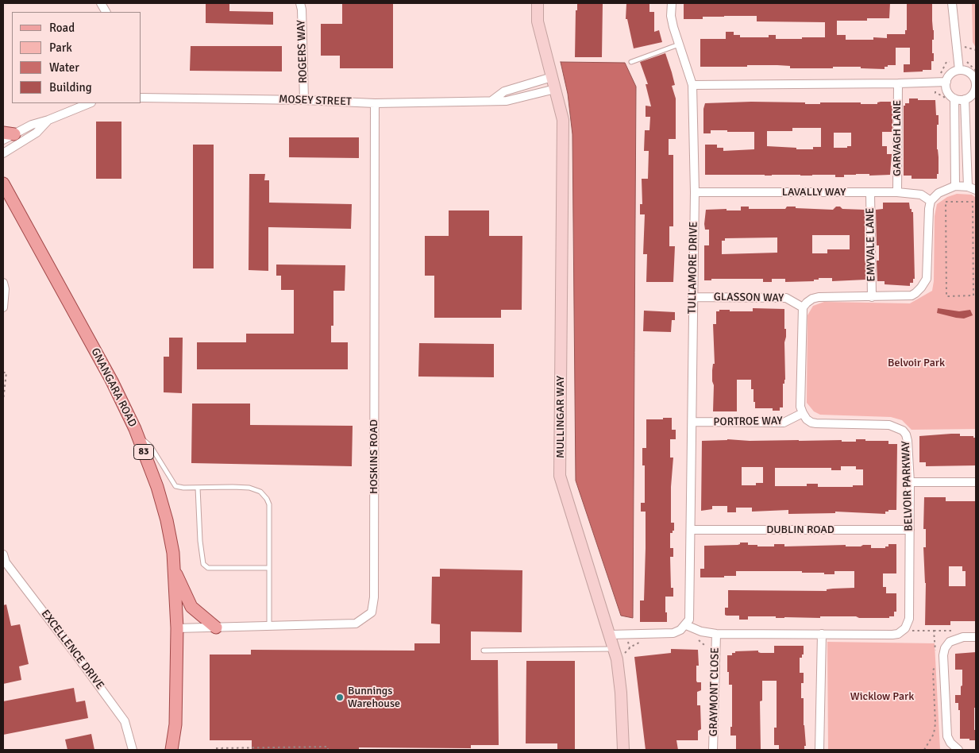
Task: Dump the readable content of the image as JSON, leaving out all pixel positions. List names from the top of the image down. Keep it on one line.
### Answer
{"streets":{"main road":["GNANGARA ROAD","83"],"street":["ROGERS WAY","MOSEY STREET","GARVAGH LANE","LAVALLY WAY","EMYVALE LANE","TULLAMORE DRIVE","GLASSON WAY","MULLINGAR WAY","PORTROE WAY","HOSKINS ROAD","BELVOIR PARKWAY","DUBLIN ROAD","EXCELLENCE DRIVE","GRAYMONT CLOSE"]},"crossings":[["ROGERS WAY","MOSEY STREET"],["MOSEY STREET","MULLINGAR WAY"],["MOSEY STREET","HOSKINS ROAD"],["GARVAGH LANE","LAVALLY WAY"],["LAVALLY WAY","EMYVALE LANE"],["LAVALLY WAY","TULLAMORE DRIVE"],["TULLAMORE DRIVE","GLASSON WAY"],["TULLAMORE DRIVE","PORTROE WAY"],["TULLAMORE DRIVE","DUBLIN ROAD"],["GNANGARA ROAD","HOSKINS ROAD"],["PORTROE WAY","BELVOIR PARKWAY"],["BELVOIR PARKWAY","DUBLIN ROAD"]],"parks":["Belvoir Park","Wicklow Park"],"places":["Bunnings Warehouse"],"legend":["Road","Park","Water","Building"]}
